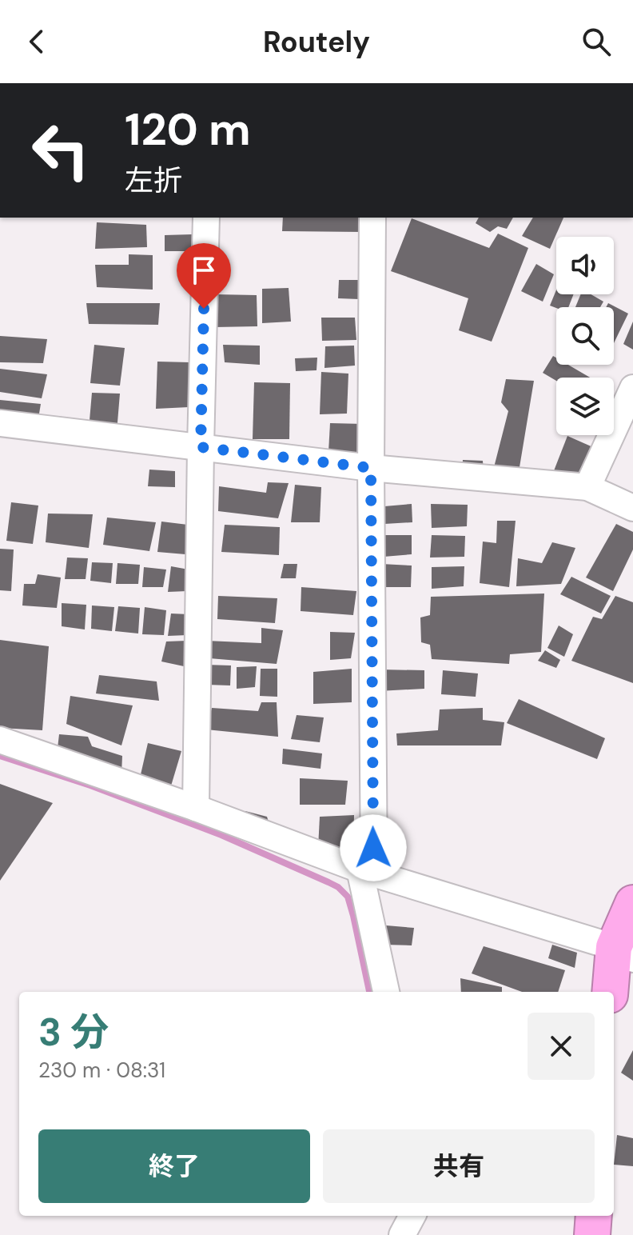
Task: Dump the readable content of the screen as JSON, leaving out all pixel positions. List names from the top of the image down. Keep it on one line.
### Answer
{"page":{"header":"Routely","turn":["120 m","左折"],"heading":["3 分","230 m · 08:31"],"buttons":["終了","共有"]}}
